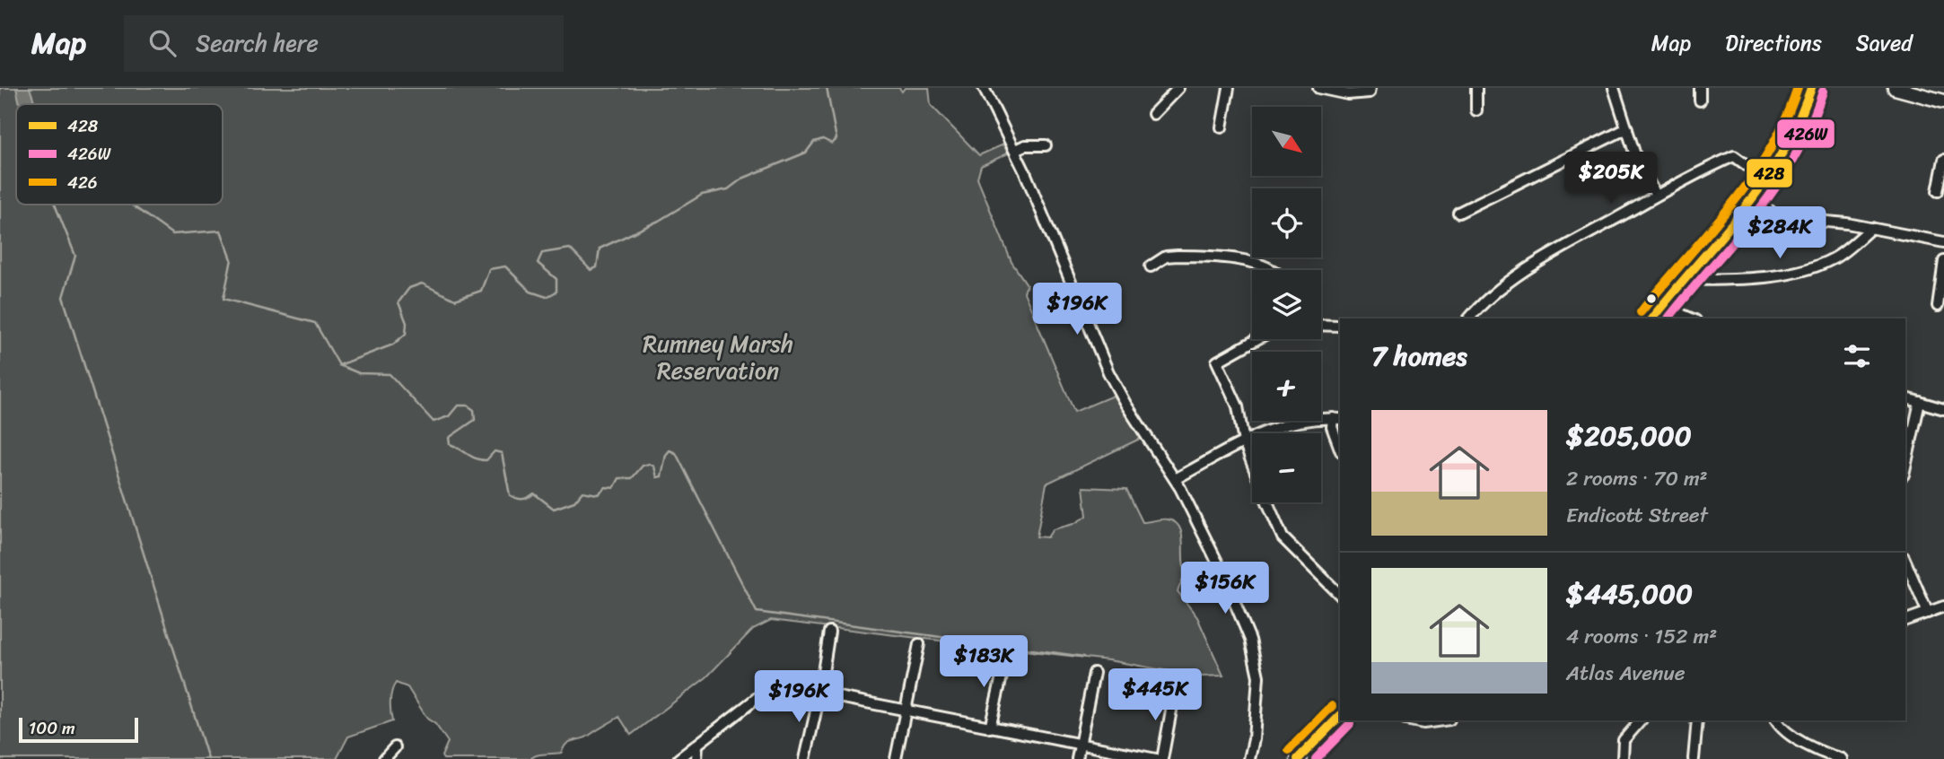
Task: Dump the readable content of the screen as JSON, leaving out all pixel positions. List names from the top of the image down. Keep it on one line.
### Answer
{"parks":["Rumney Marsh Reservation"],"lines":["transit line 428","transit line 426","transit line 426W"],"legend":["428","426W","426"],"scale_bar":"100 m","north":"bottom right","page":{"header":"Map","search":"Search here","nav":["Map","Directions","Saved"],"map_buttons":["+","−"],"price":["$205K","$284K","$196K","$156K","$183K","$445K","$196K"],"heading":"7 homes","list":[{"name":"$205,000","note":"2 rooms · 70 m² · Endicott Street"},{"name":"$445,000","note":"4 rooms · 152 m² · Atlas Avenue"}],"scale":"100 m"}}
